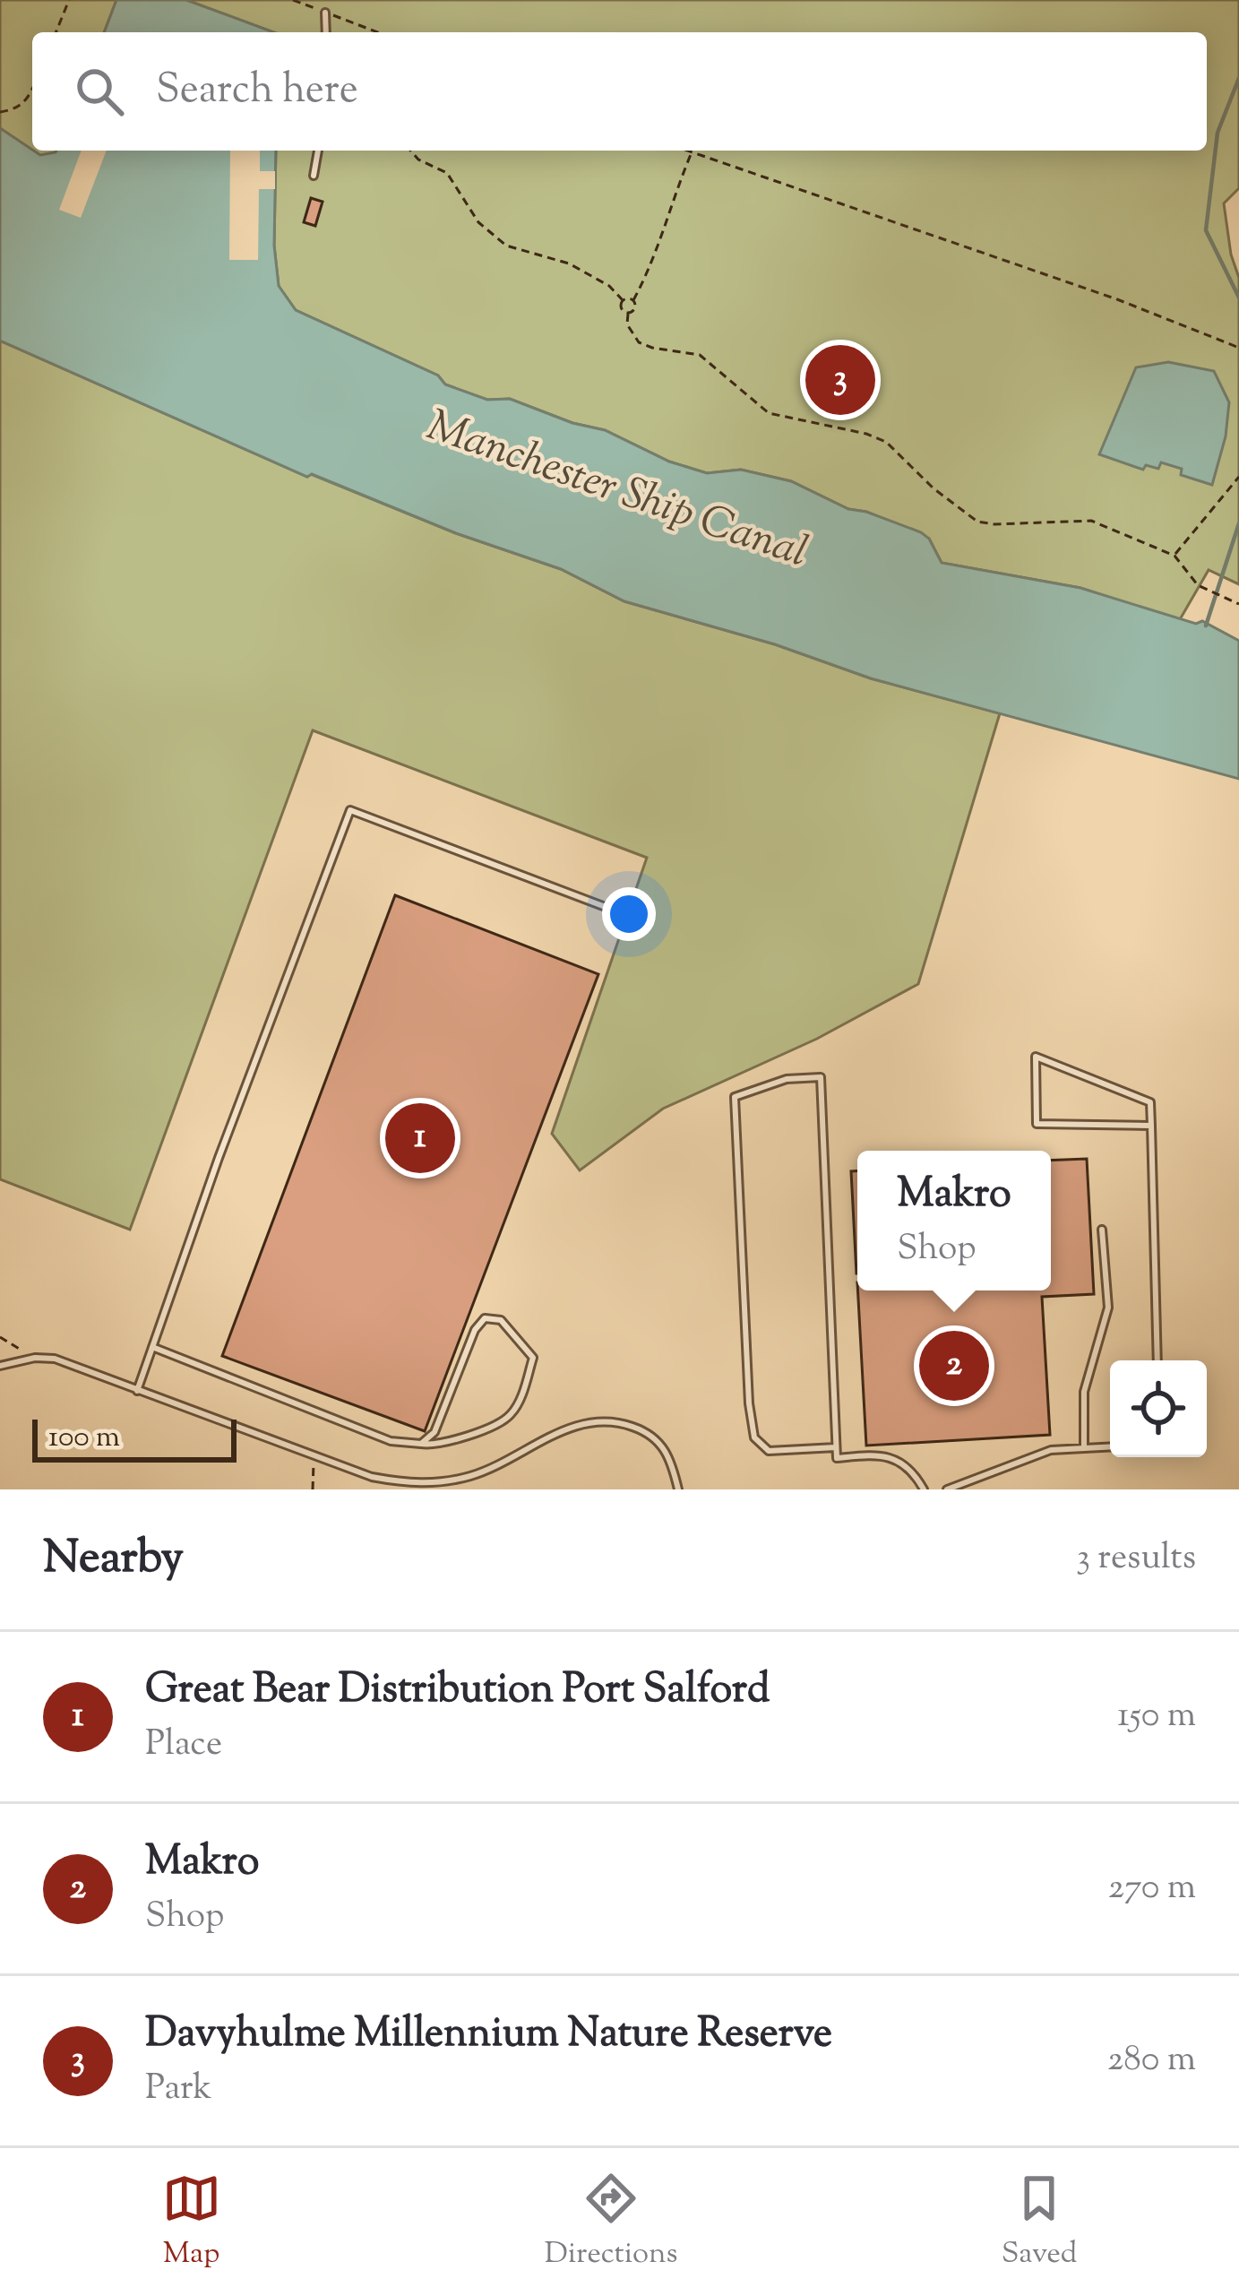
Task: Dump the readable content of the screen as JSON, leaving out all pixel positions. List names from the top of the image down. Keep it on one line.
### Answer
{"water":["Manchester Ship Canal"],"scale_bar":"100 m","page":{"search":"Search here","pins":["3","1","2"],"popup":["Makro","Shop"],"scale":"100 m","heading":["Nearby","3 results"],"list":[{"mark":"1","name":"Great Bear Distribution Port Salford","note":"Place","value":"150 m"},{"mark":"2","name":"Makro","note":"Shop","value":"270 m"},{"mark":"3","name":"Davyhulme Millennium Nature Reserve","note":"Park","value":"280 m"}],"nav":["Map","Directions","Saved"]}}
